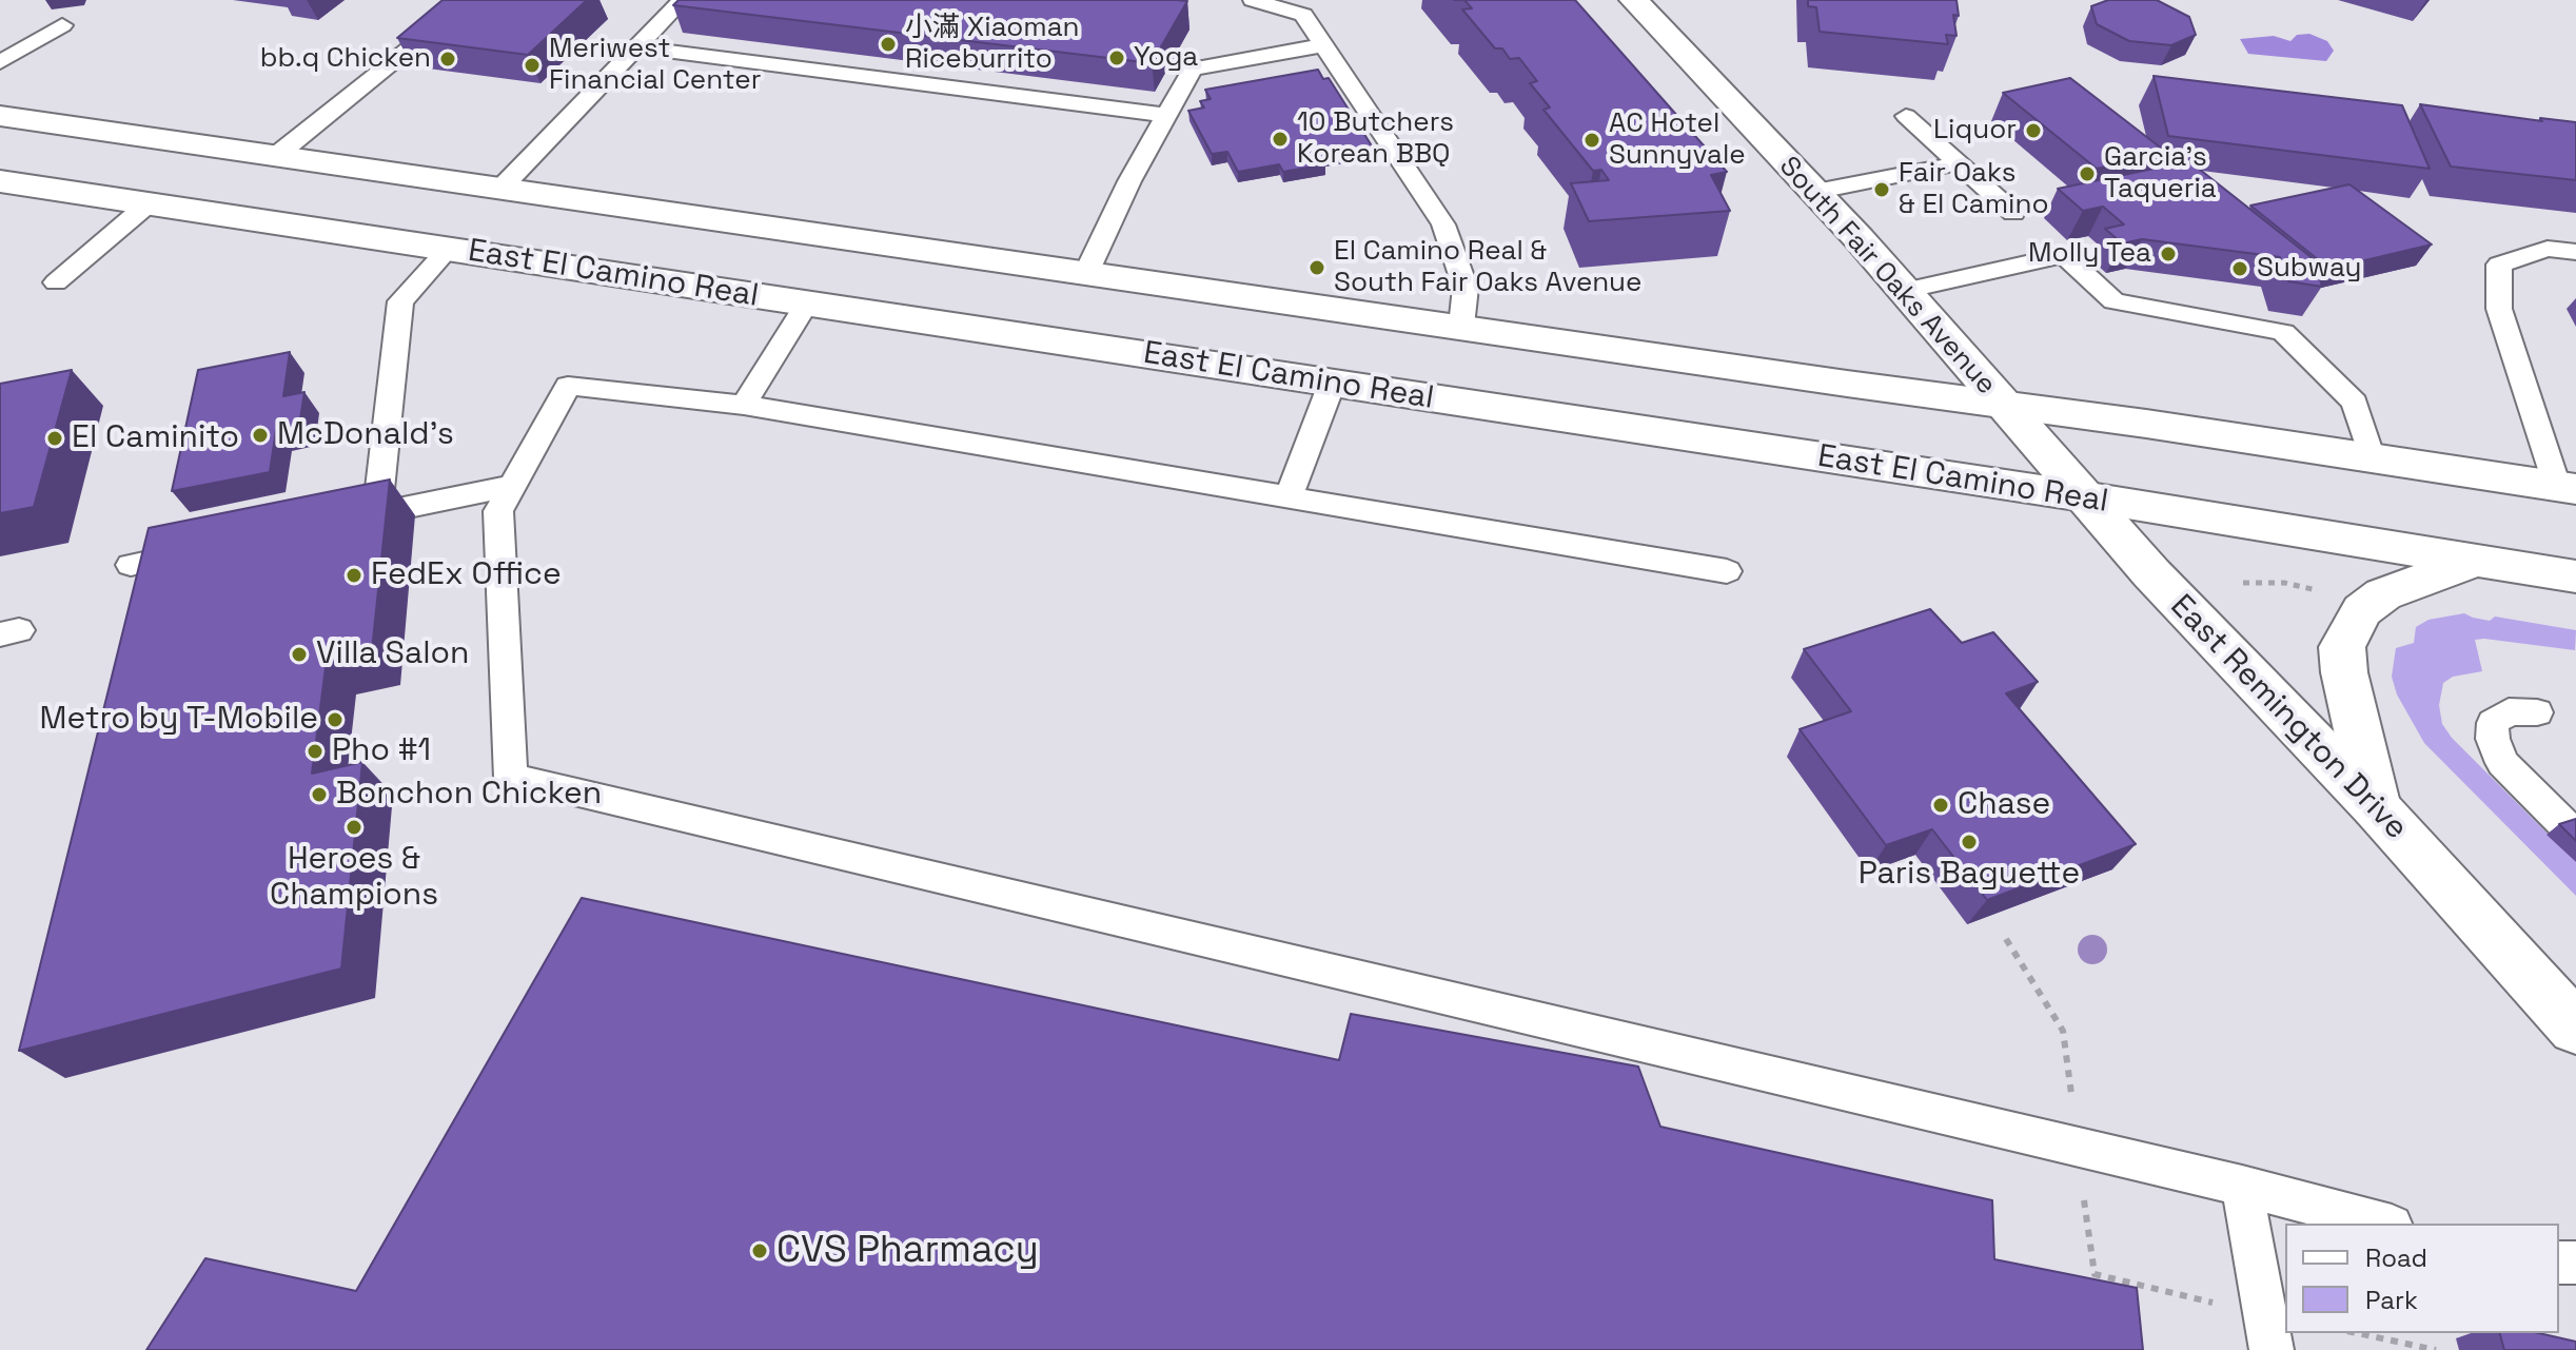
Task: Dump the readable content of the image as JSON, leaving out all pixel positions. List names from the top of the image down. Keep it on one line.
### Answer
{"streets":{"main road":["East El Camino Real","South Fair Oaks Avenue","East Remington Drive"]},"crossings":[["East El Camino Real","South Fair Oaks Avenue"],["East El Camino Real","East Remington Drive"],["South Fair Oaks Avenue","East Remington Drive"]],"places":["小滿 Xiaoman Riceburrito","Yoga","bb.q Chicken","Meriwest Financial Center","Liquor","10 Butchers Korean BBQ","AC Hotel Sunnyvale","Garcia's Taqueria","Fair Oaks & El Camino","Molly Tea","El Camino Real & South Fair Oaks Avenue","Subway","McDonald's","El Caminito","FedEx Office","Villa Salon","Metro by T-Mobile","Pho #1","Bonchon Chicken","Chase","Heroes & Champions","Paris Baguette","CVS Pharmacy"],"legend":["Road","Park"]}
